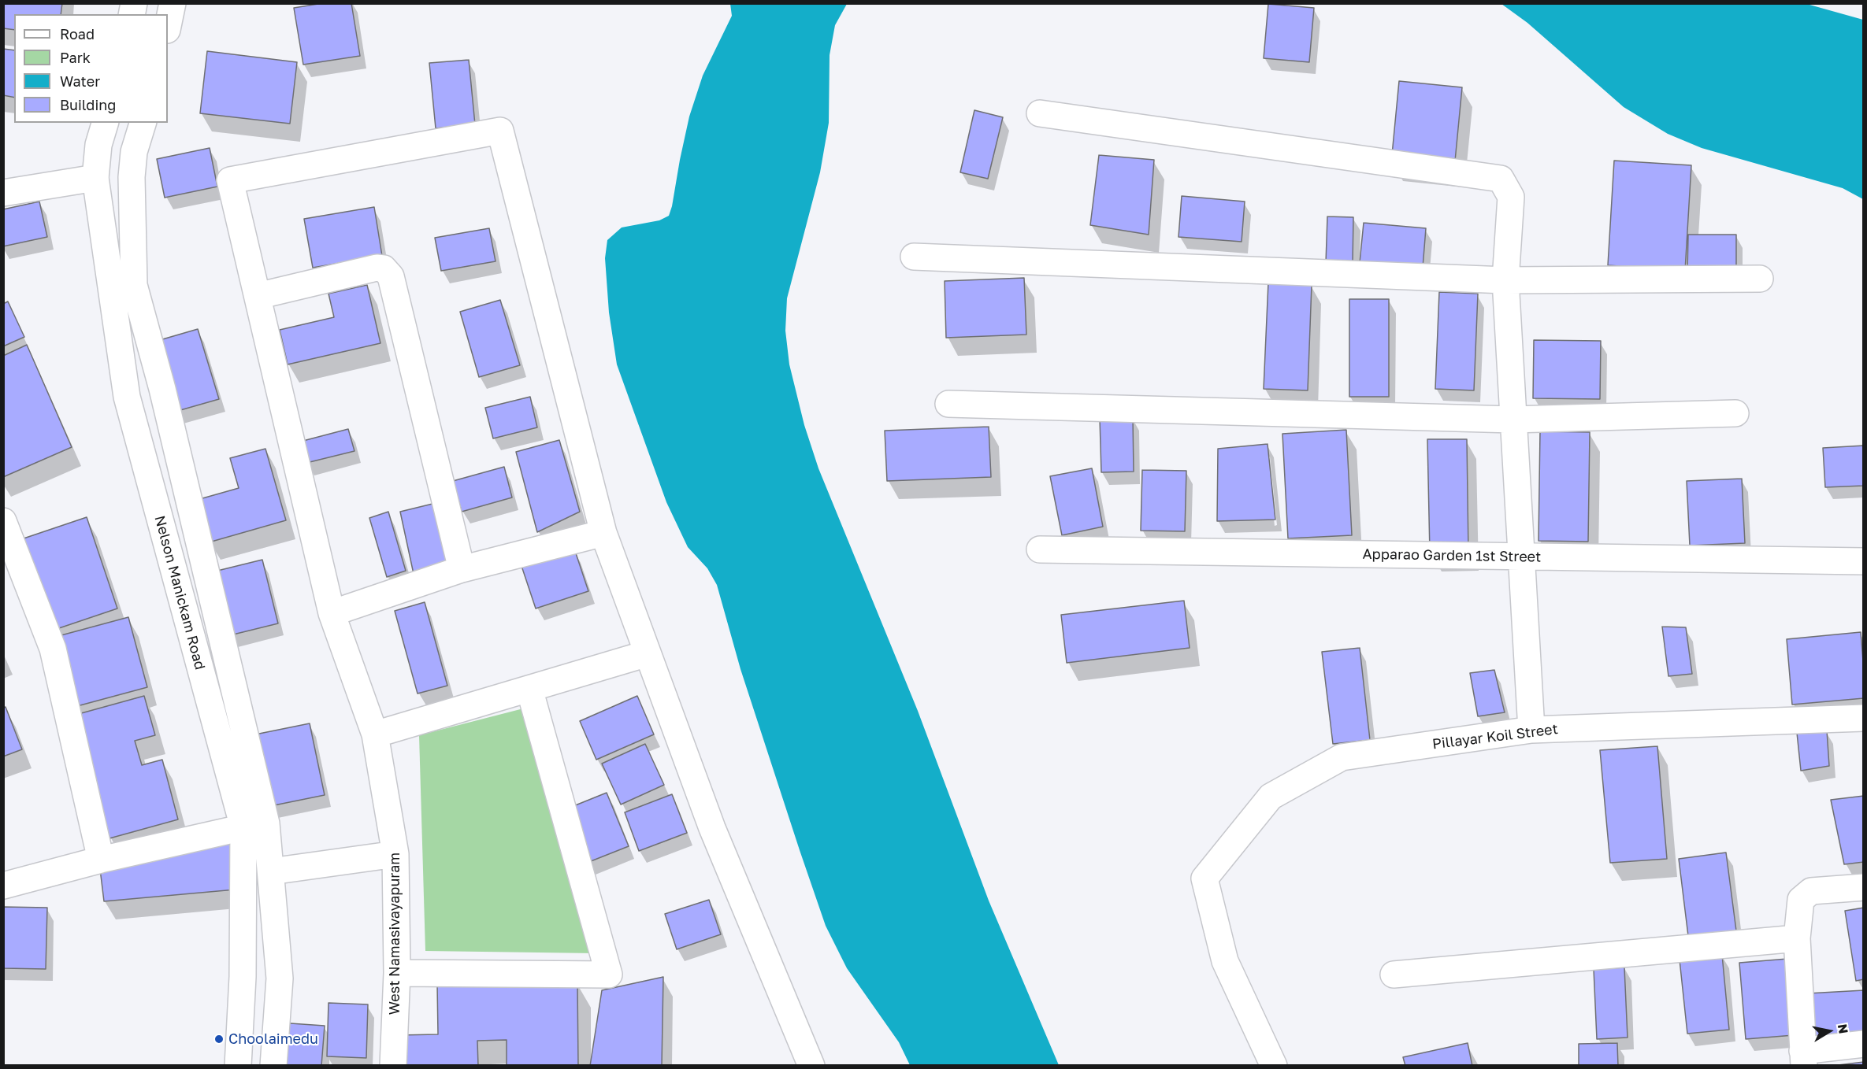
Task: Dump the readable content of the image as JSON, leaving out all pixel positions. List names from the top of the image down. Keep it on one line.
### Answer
{"streets":{"street":["Apparao Garden 1st Street","Nelson Manickam Road","Pillayar Koil Street","West Namasivayapuram"]},"places":["Choolaimedu"],"legend":["Road","Park","Water","Building"],"north":"right"}
